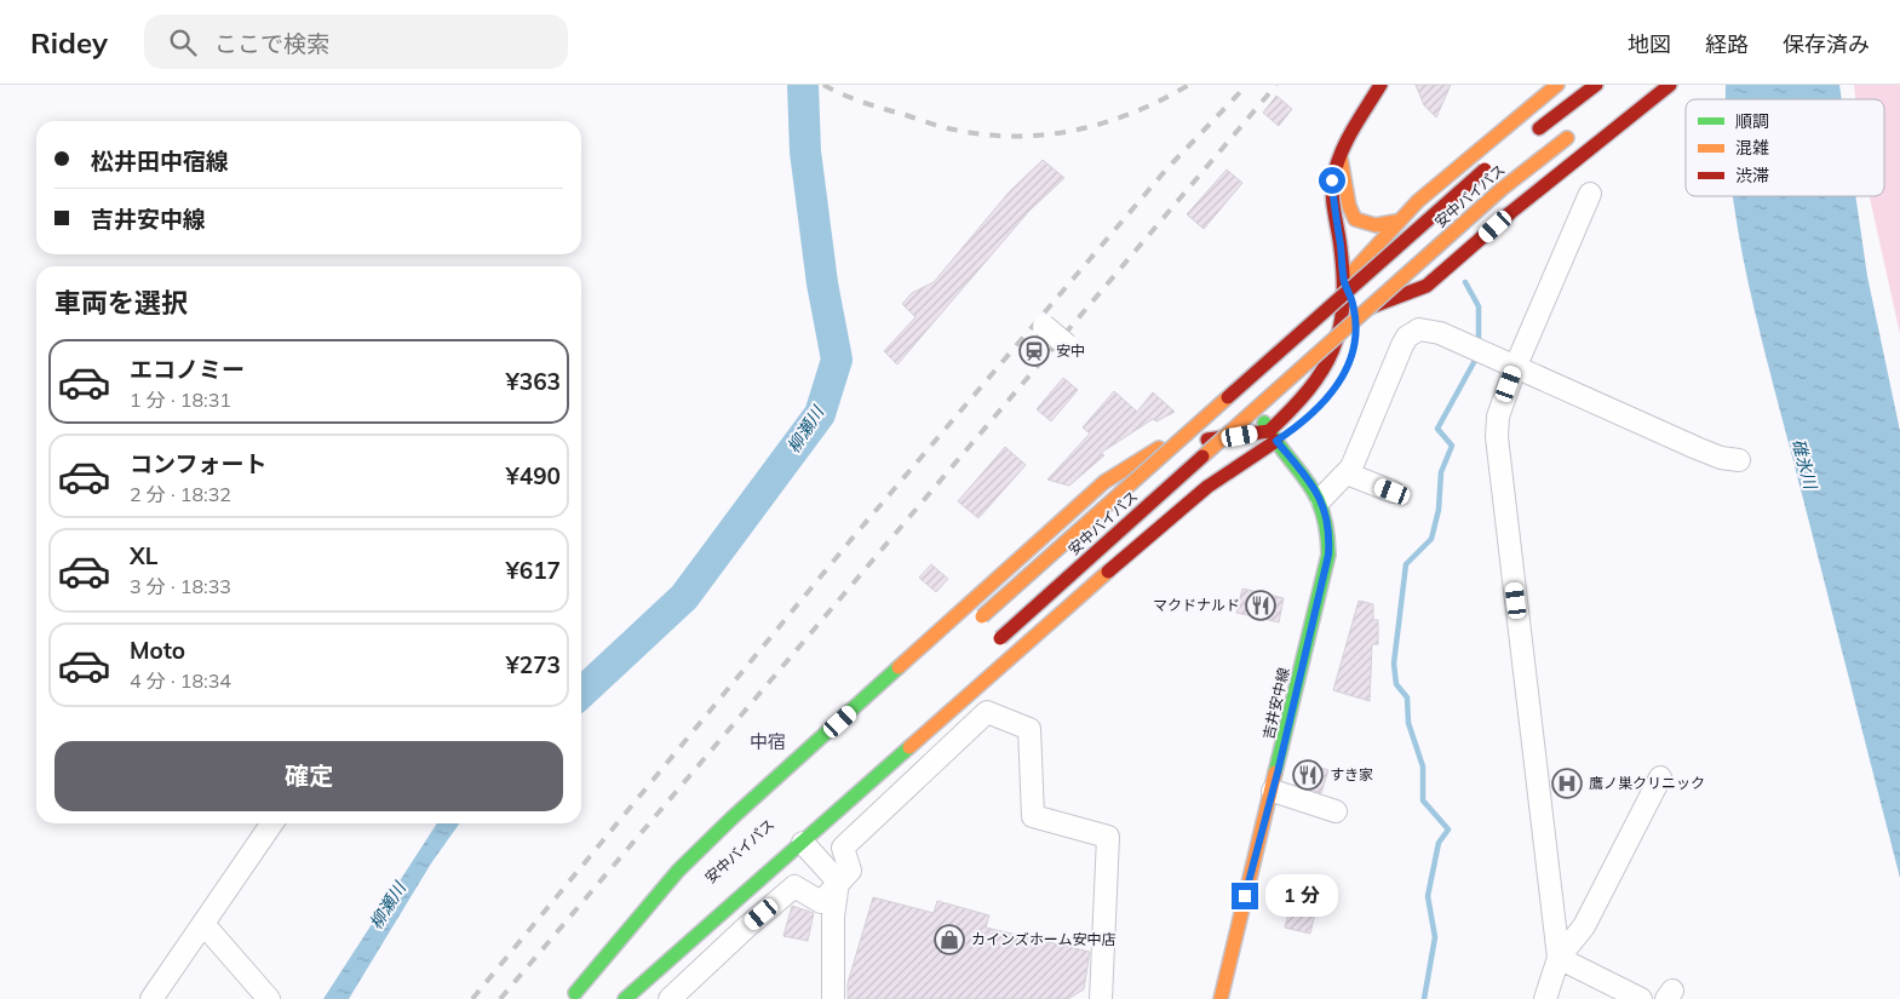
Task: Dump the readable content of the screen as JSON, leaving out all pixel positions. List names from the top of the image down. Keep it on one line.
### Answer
{"streets":{"main road":["安中バイパス","吉井安中線"]},"districts":["中宿"],"water":["柳瀬川","碓氷川"],"places":{"station":["安中"],"restaurant":["マクドナルド","すき家"],"hospital":["鷹ノ巣クリニック"],"shop":["カインズホーム安中店"]},"legend":["順調","混雑","渋滞"],"page":{"header":"Ridey","search":"ここで検索","nav":["地図","経路","保存済み"],"banner":["松井田中宿線","吉井安中線"],"heading":"車両を選択","list":[{"name":"エコノミー","note":"1 分 · 18:31","value":"¥363"},{"name":"コンフォート","note":"2 分 · 18:32","value":"¥490"},{"name":"XL","note":"3 分 · 18:33","value":"¥617"},{"name":"Moto","note":"4 分 · 18:34","value":"¥273"}],"buttons":"確定","bubble":"1 分"}}
